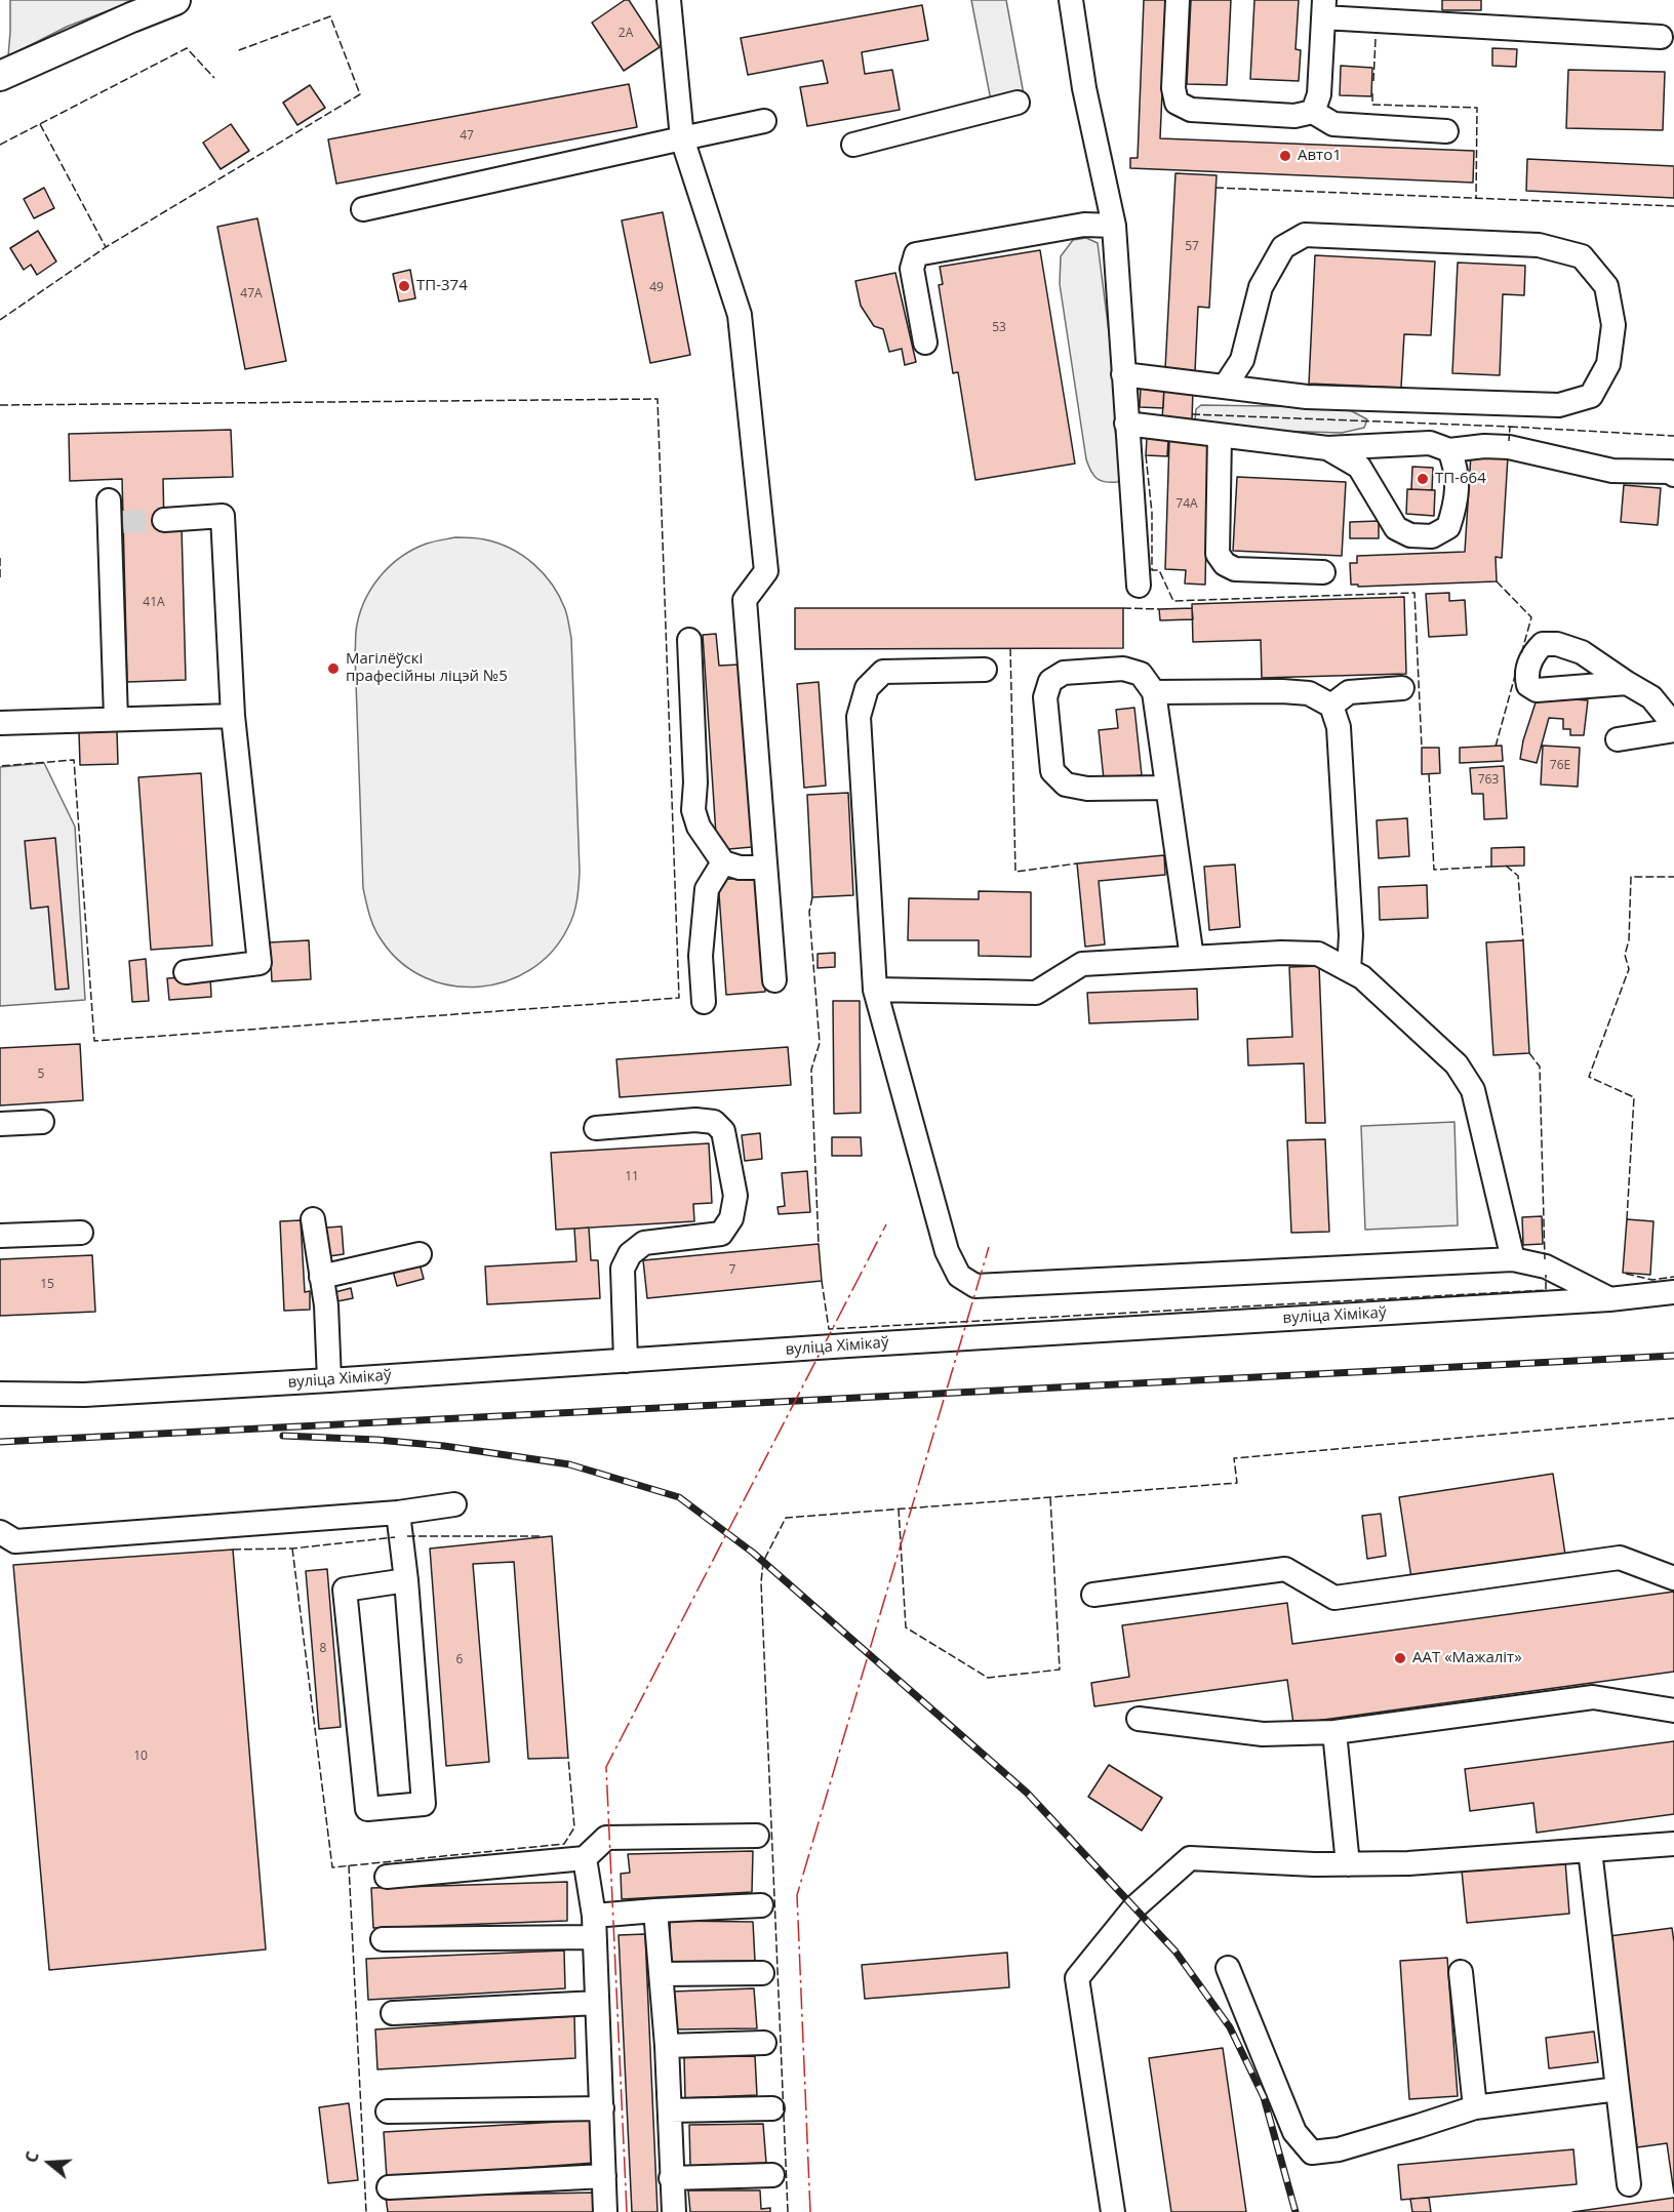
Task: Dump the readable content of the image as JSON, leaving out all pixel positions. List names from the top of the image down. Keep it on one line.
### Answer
{"streets":{"street":["вуліца Хімікаў"]},"places":["Авто1","ТП-374","ТП-664","Магілёўскі прафесійны ліцэй №5","ААТ «Мажаліт»"],"house_numbers":["2А","47","57","49","47А","53","74А","41А","76Е","76З","5","11","7","15","8","6","10"],"north":"left"}
